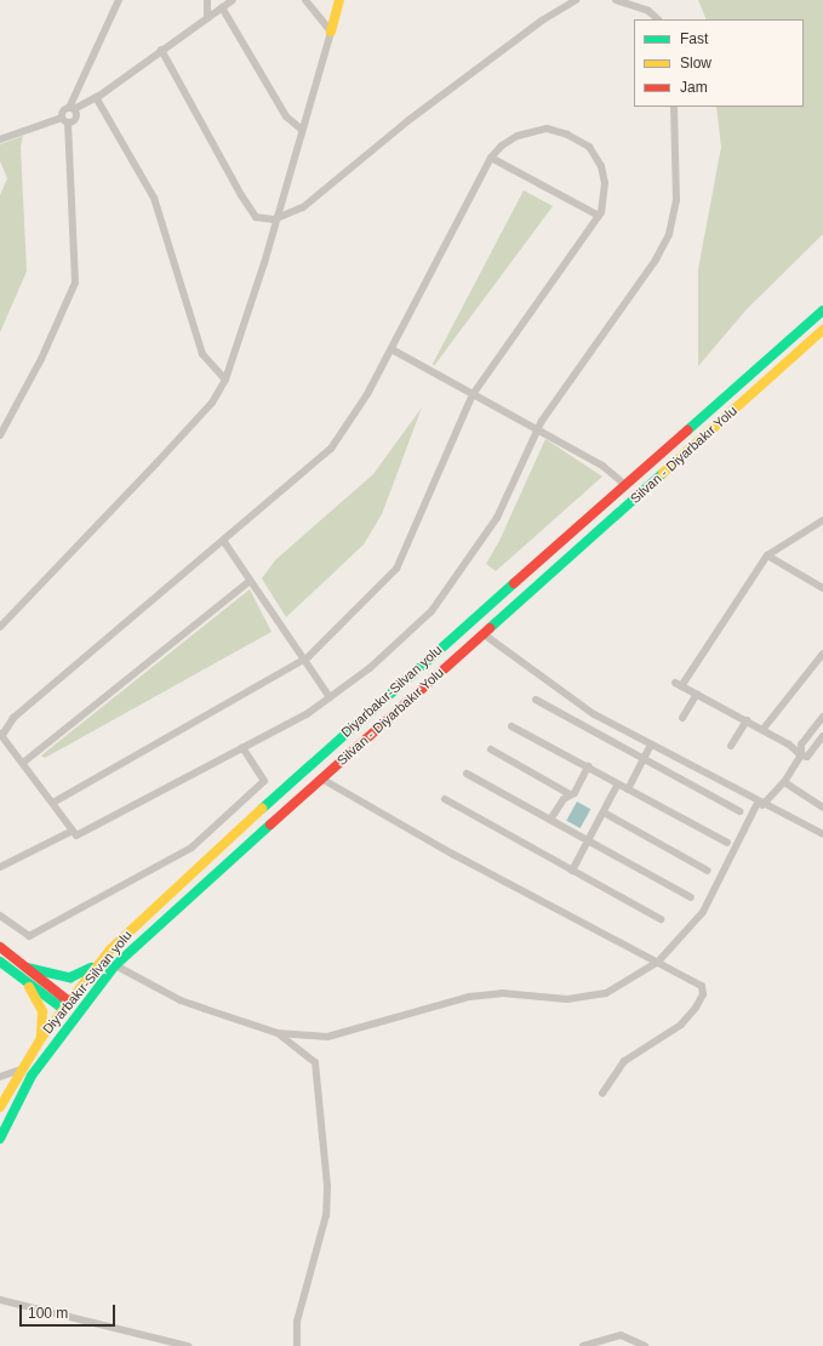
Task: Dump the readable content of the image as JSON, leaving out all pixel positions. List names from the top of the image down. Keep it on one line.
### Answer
{"streets":{"main road":["Silvan - Diyarbakır Yolu","Diyarbakır-Silvan yolu"]},"legend":["Fast","Slow","Jam"],"scale_bar":"100 m"}
